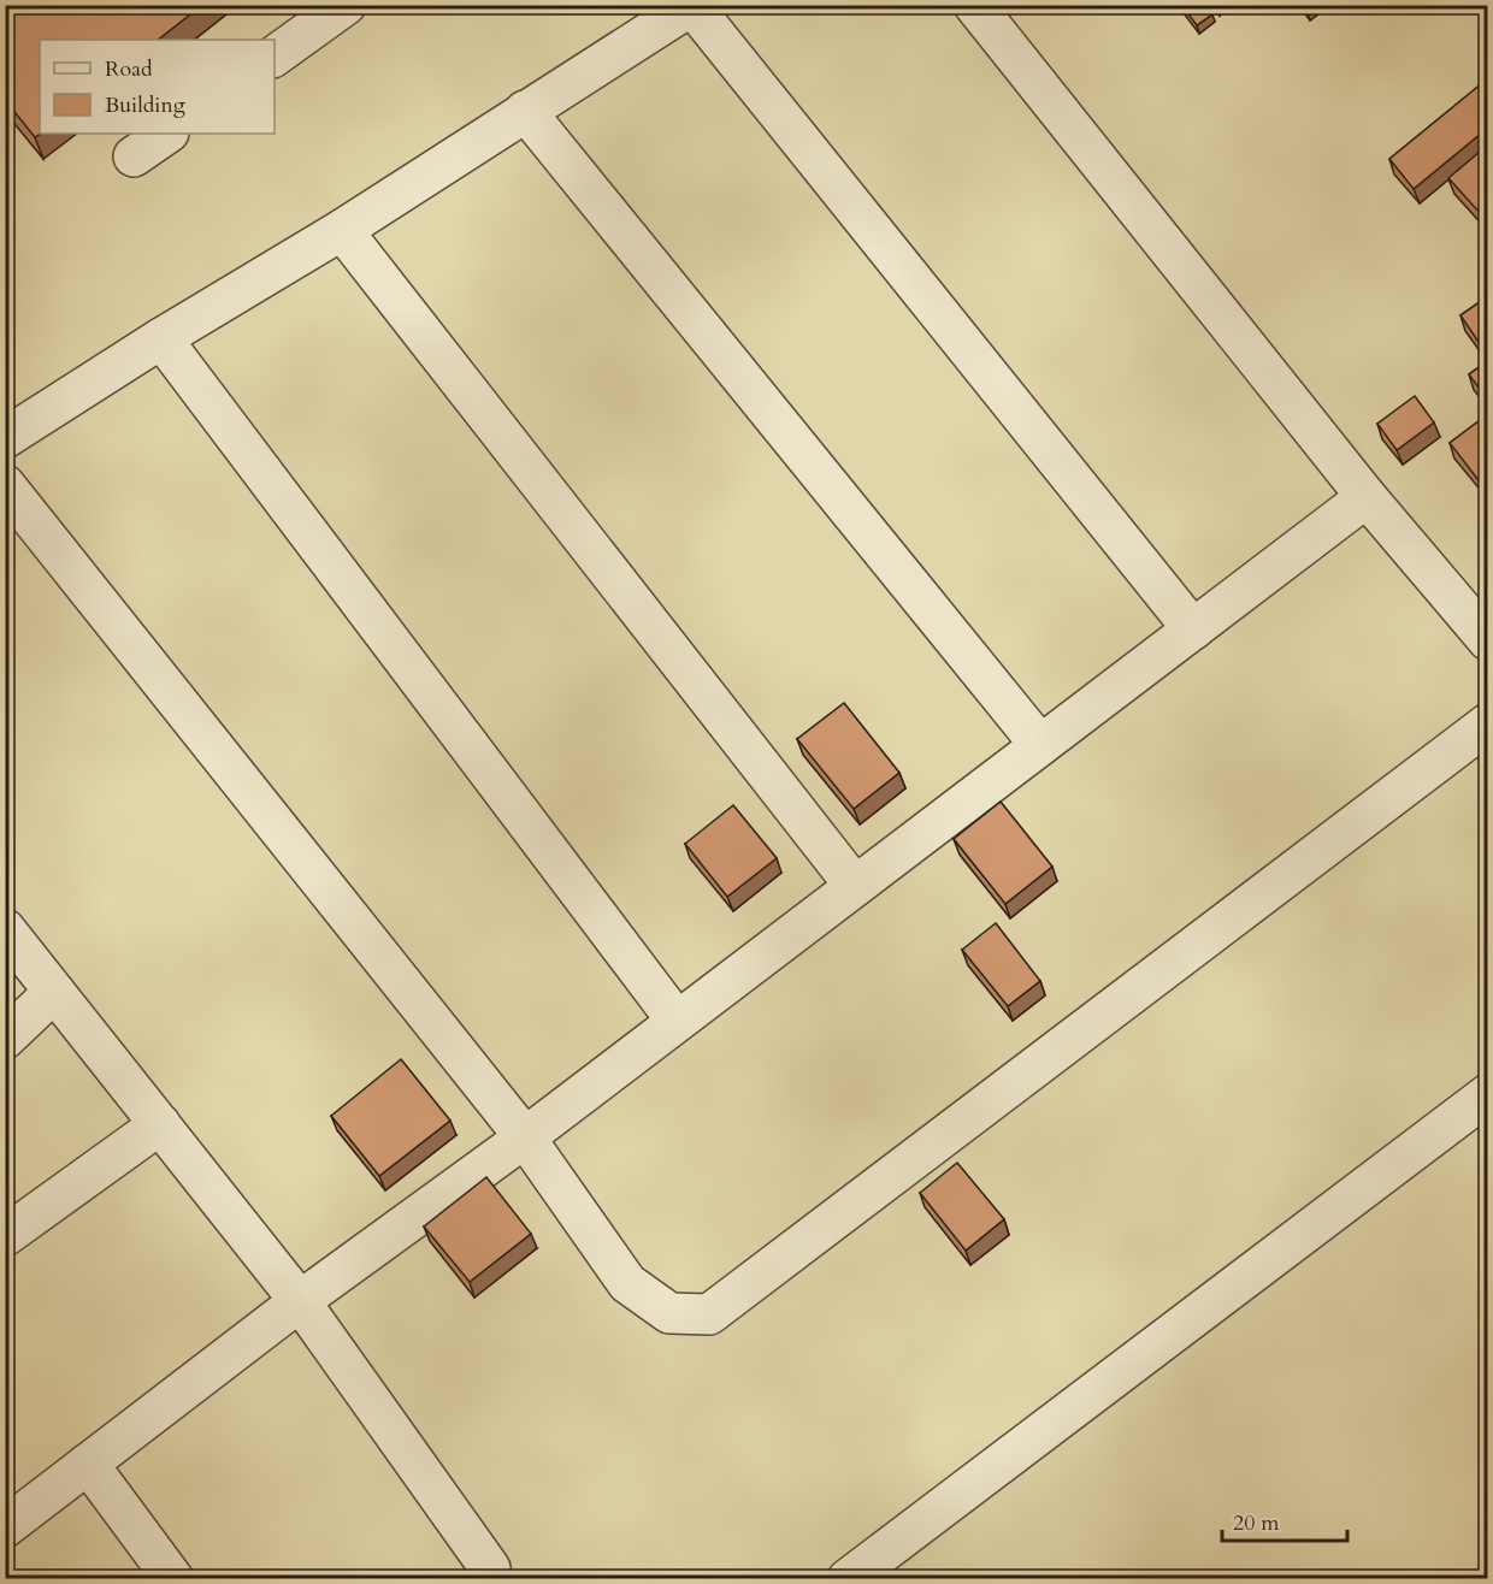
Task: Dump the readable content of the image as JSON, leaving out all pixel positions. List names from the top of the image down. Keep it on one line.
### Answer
{"legend":["Road","Building"],"scale_bar":"20 m"}
